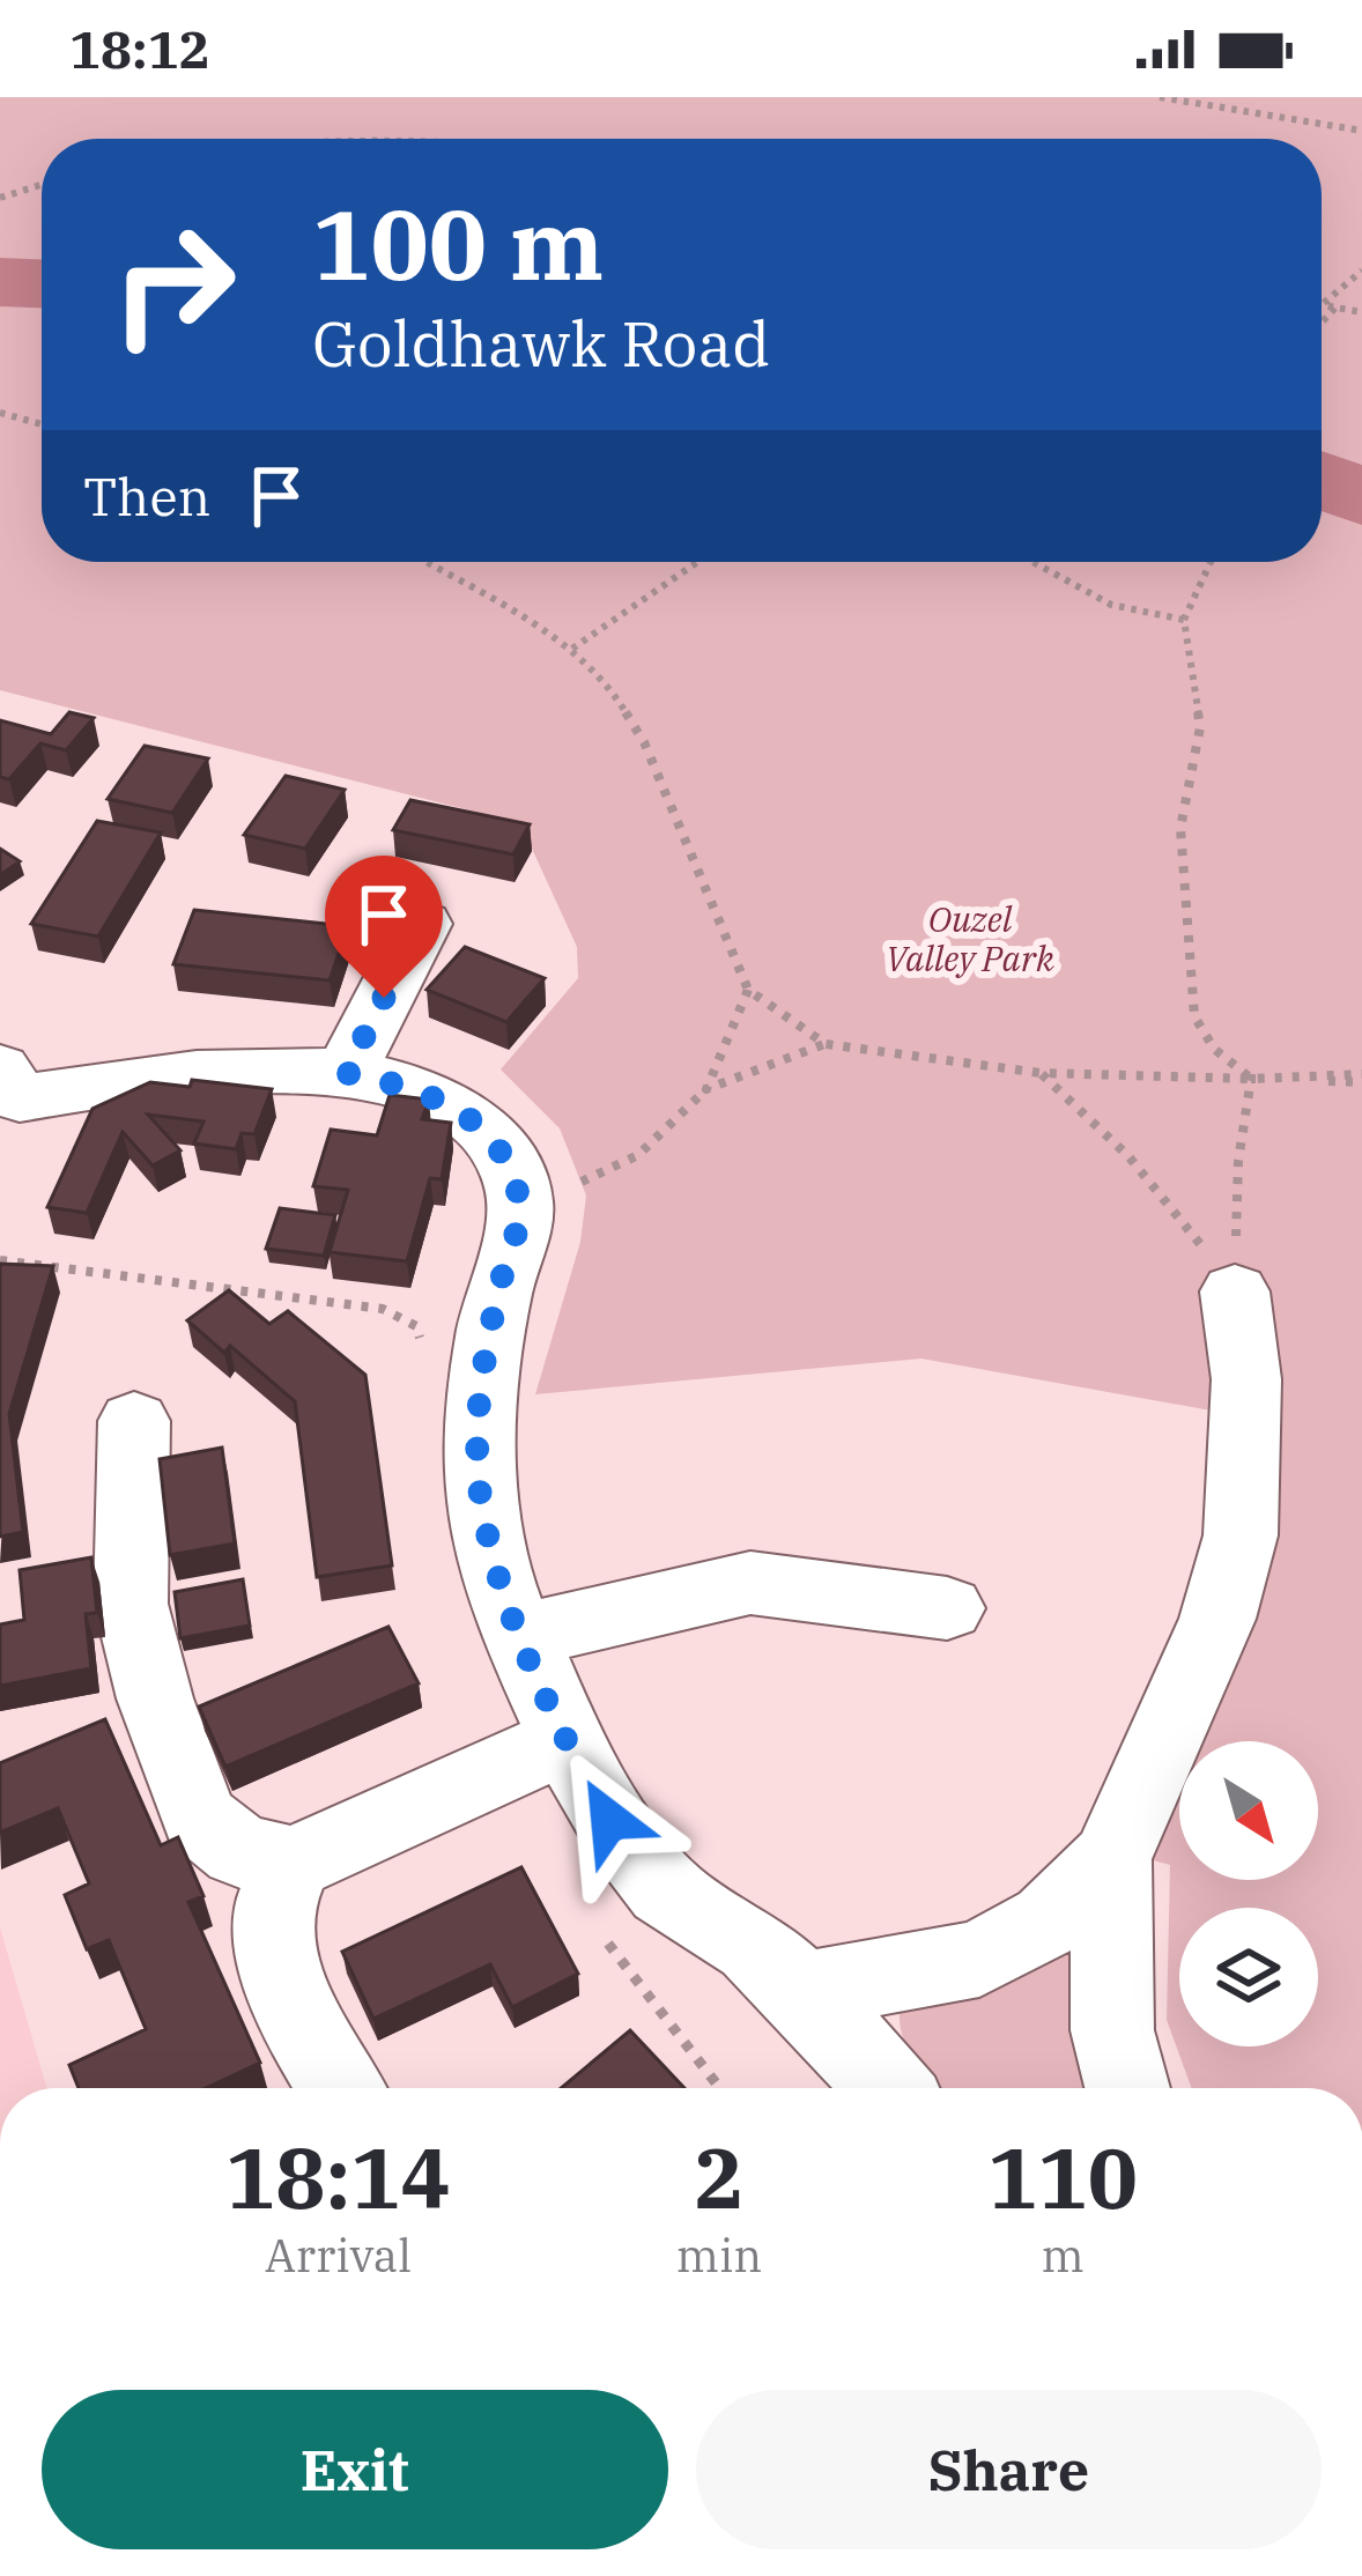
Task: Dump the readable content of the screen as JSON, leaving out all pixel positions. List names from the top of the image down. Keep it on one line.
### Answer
{"parks":["Ouzel Valley Park"],"north":"bottom right","page":{"status":"18:12","turn":["100 m","Goldhawk Road"],"then":"Then","eta":["18:14","Arrival","2","min","110","m"],"buttons":["Exit","Share"]}}
